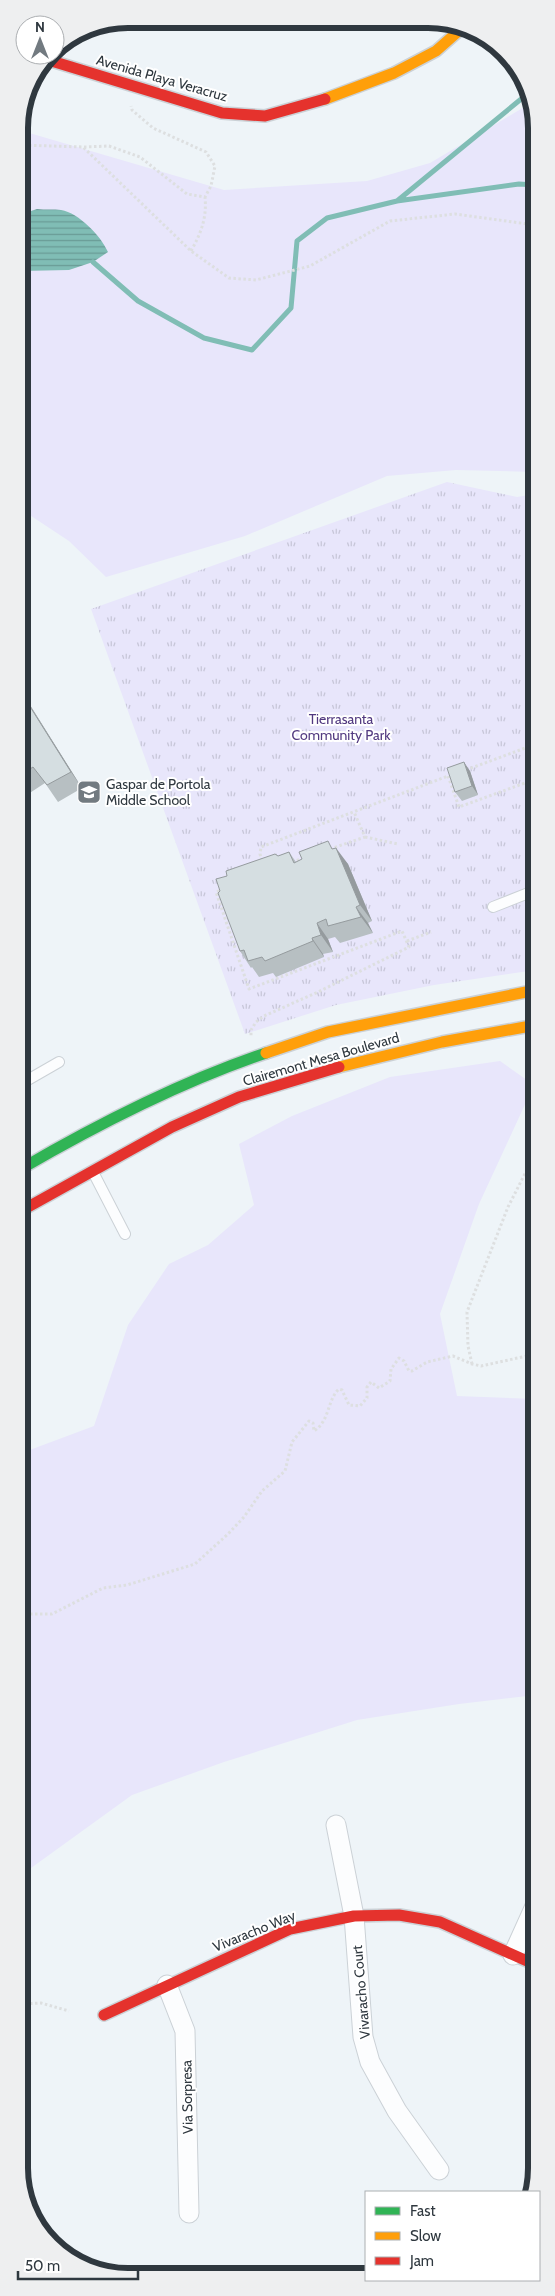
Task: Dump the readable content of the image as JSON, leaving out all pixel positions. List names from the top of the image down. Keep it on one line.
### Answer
{"streets":{"main road":["Avenida Playa Veracruz","Clairemont Mesa Boulevard","Vivaracho Way"],"street":["Vivaracho Court","Via Sorpresa"]},"crossings":[["Vivaracho Way","Vivaracho Court"],["Vivaracho Way","Via Sorpresa"]],"parks":["Tierrasanta Community Park"],"places":{"school or university":["Gaspar de Portola Middle School"]},"legend":["Fast","Slow","Jam"],"scale_bar":"50 m","north":"top"}
